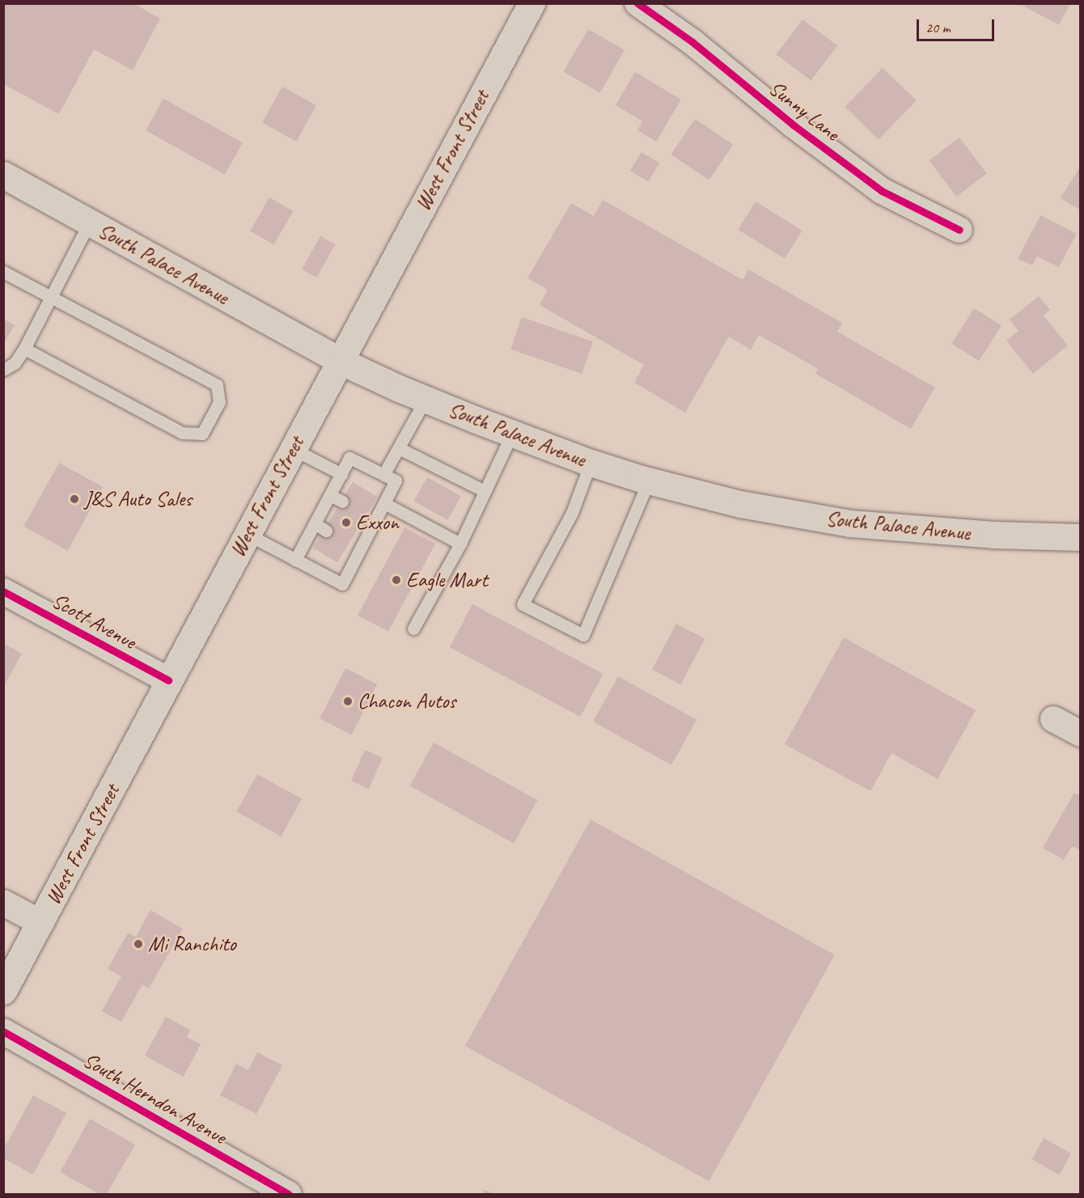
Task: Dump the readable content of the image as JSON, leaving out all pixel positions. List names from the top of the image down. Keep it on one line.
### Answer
{"streets":{"main road":["West Front Street","South Palace Avenue"],"street":["Sunny Lane","Scott Avenue","South Herndon Avenue"]},"crossings":[["West Front Street","South Palace Avenue"],["West Front Street","Scott Avenue"]],"places":["J&S Auto Sales","Exxon","Eagle Mart","Chacon Autos","Mi Ranchito"],"scale_bar":"20 m"}
